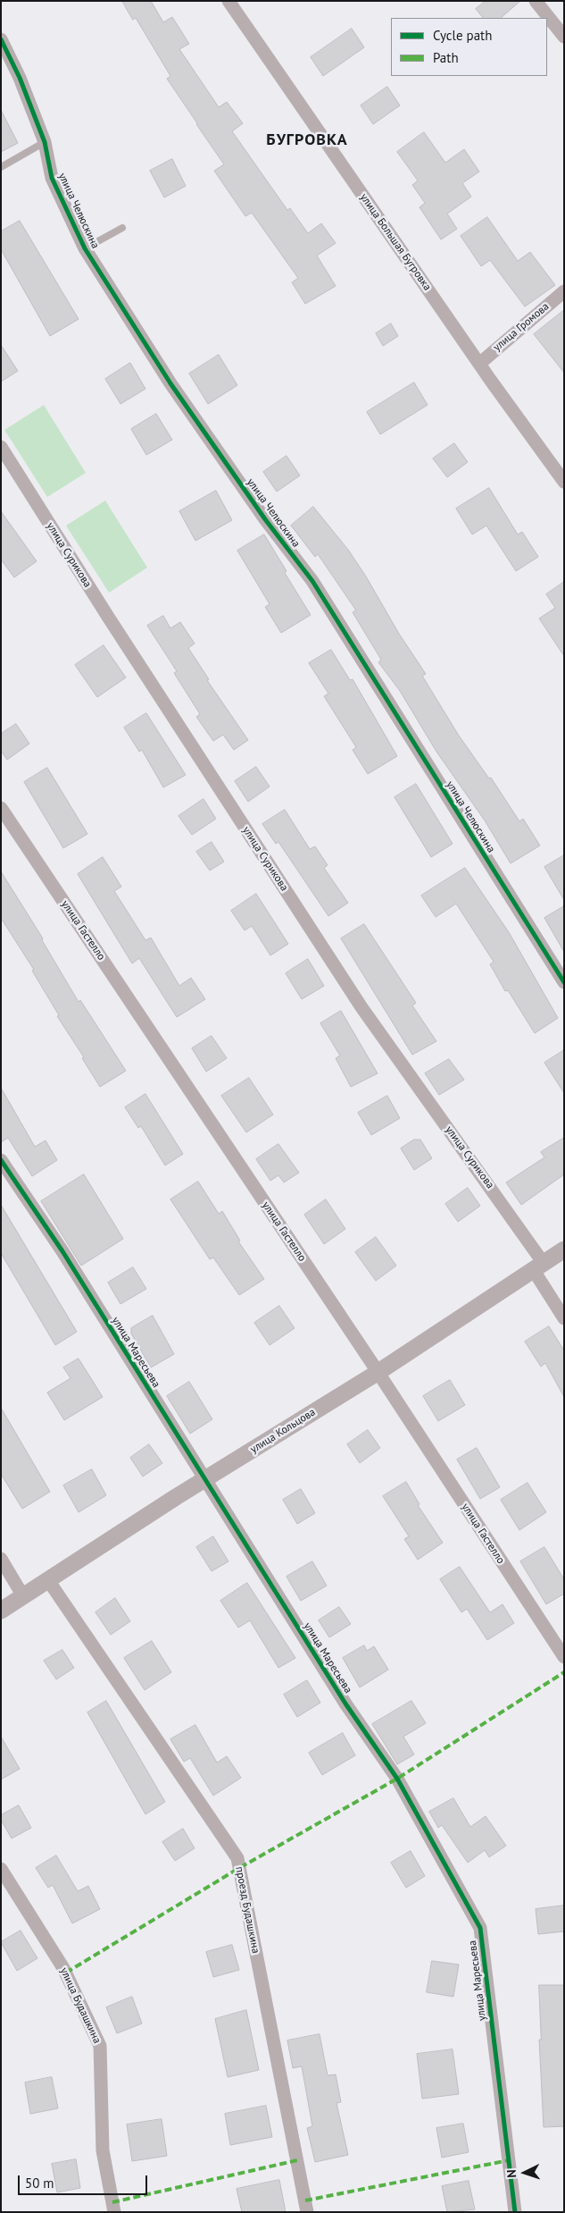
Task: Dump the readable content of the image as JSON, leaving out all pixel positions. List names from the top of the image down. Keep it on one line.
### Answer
{"streets":{"street":["улица Челюскина","улица Большая Бугровка","улица Громова","улица Сурикова","улица Гастелло","улица Маресьева","улица Кольцова","проезд Будашкина","улица Будашкина"]},"crossings":[["улица Большая Бугровка","улица Громова"],["улица Сурикова","улица Кольцова"],["улица Гастелло","улица Кольцова"],["улица Маресьева","улица Кольцова"],["улица Кольцова","проезд Будашкина"]],"districts":["БУГРОВКА"],"legend":["Cycle path","Path"],"scale_bar":"50 m","north":"left"}
